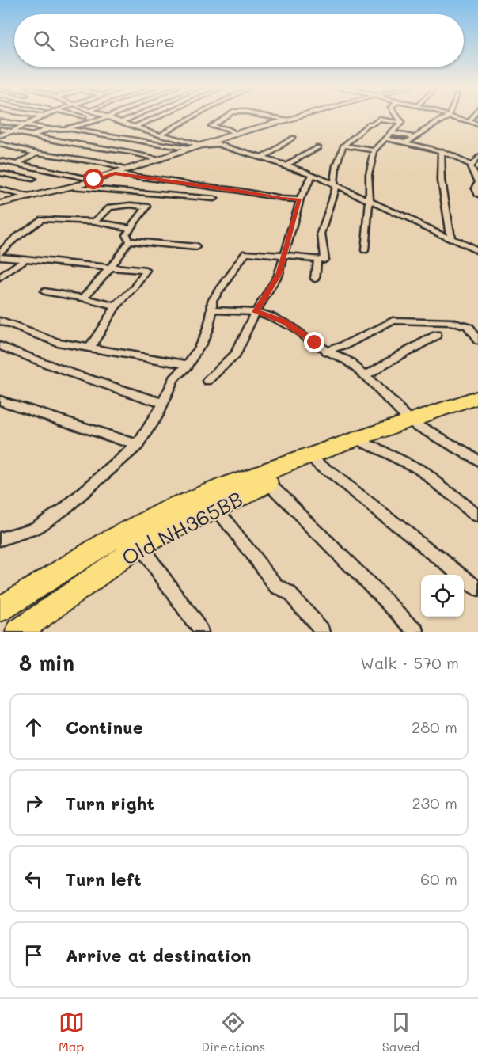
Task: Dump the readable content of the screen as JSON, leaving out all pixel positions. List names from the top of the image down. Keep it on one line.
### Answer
{"streets":{"main road":["Old NH365BB"]},"page":{"search":"Search here","heading":["8 min","Walk · 570 m"],"list":[["Continue","280 m"],["Turn right","230 m"],["Turn left","60 m"],"Arrive at destination"],"nav":["Map","Directions","Saved"]}}
